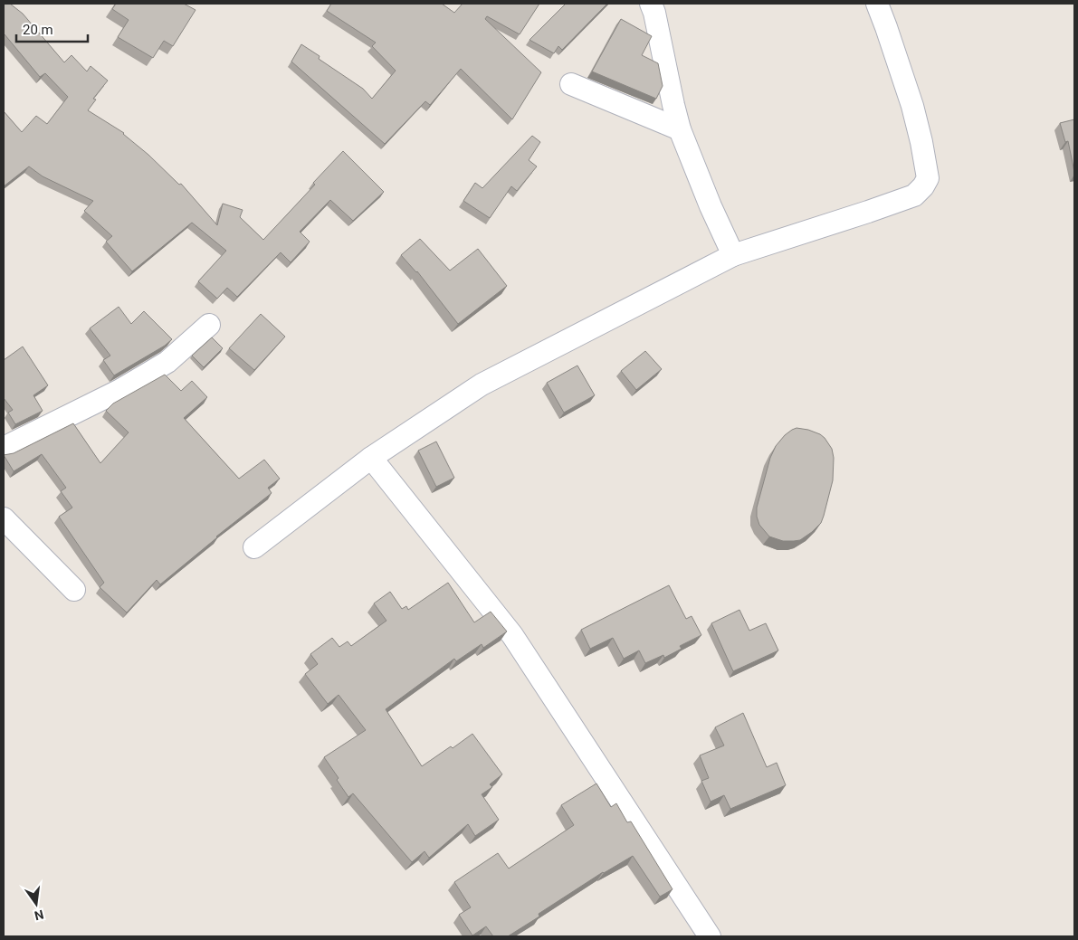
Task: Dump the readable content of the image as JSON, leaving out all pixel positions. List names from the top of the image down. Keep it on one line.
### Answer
{"scale_bar":"20 m","north":"bottom"}
